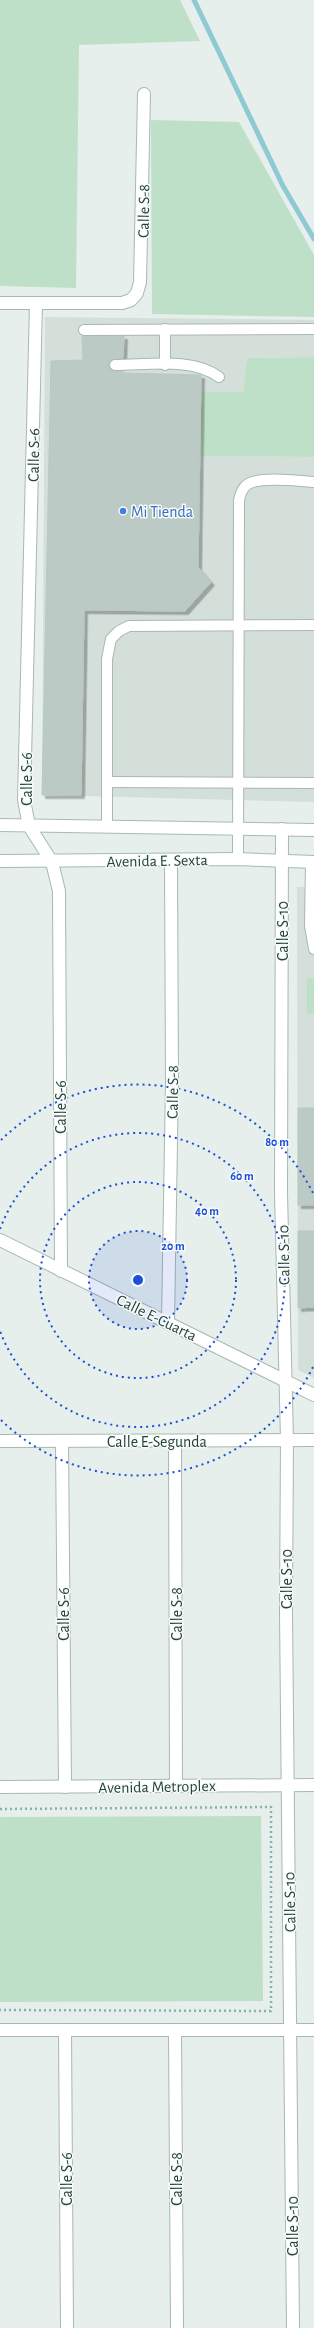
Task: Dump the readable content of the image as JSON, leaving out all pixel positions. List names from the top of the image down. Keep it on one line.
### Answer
{"streets":{"street":["Calle S-8","Calle S-6","Avenida E. Sexta","Calle S-10","Calle E-Cuarta","Calle E-Segunda","Avenida Metroplex"]},"crossings":[["Calle S-8","Calle S-6"],["Calle S-8","Avenida E. Sexta"],["Calle S-8","Calle E-Cuarta"],["Calle S-8","Calle E-Segunda"],["Calle S-8","Avenida Metroplex"],["Calle S-6","Avenida E. Sexta"],["Calle S-6","Calle E-Cuarta"],["Calle S-6","Calle E-Segunda"],["Calle S-6","Avenida Metroplex"],["Avenida E. Sexta","Calle S-10"],["Calle S-10","Calle E-Cuarta"],["Calle S-10","Calle E-Segunda"],["Calle S-10","Avenida Metroplex"]],"places":["Mi Tienda"],"rings":["80 m","60 m","40 m","20 m"]}
